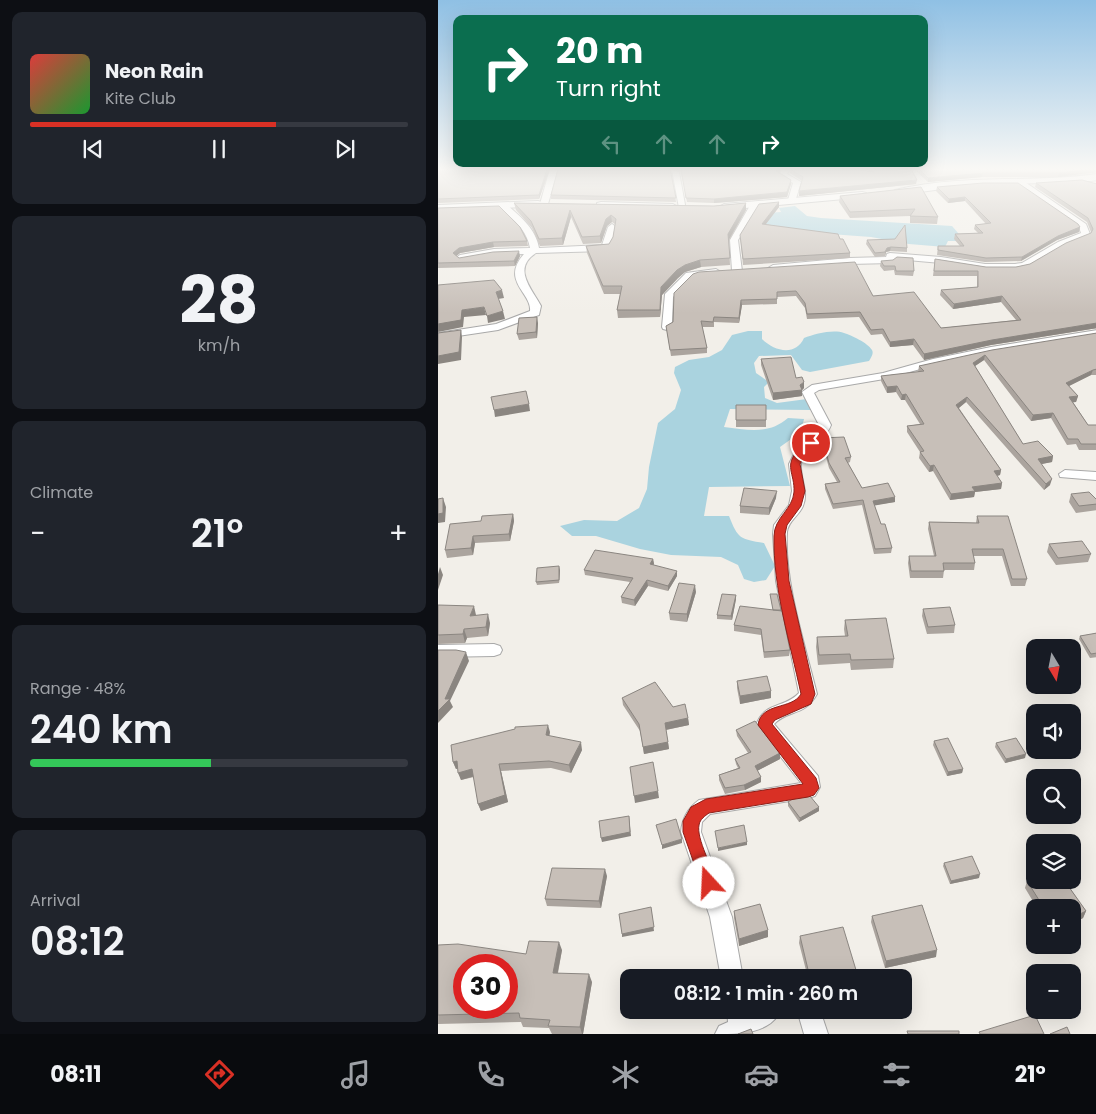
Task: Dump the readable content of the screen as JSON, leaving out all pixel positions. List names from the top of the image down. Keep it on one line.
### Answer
{"north":"bottom","page":{"turn":["20 m","Turn right"],"song":["Neon Rain","Kite Club"],"tile":[["28","km/h"],"Climate",["Range · 48%","240 km"],["Arrival","08:12"]],"heat":["−","21°","+"],"map_buttons":["+","−"],"limit":"30","trip":"08:12 · 1 min · 260 m","tabs":["08:11","21°"]}}
